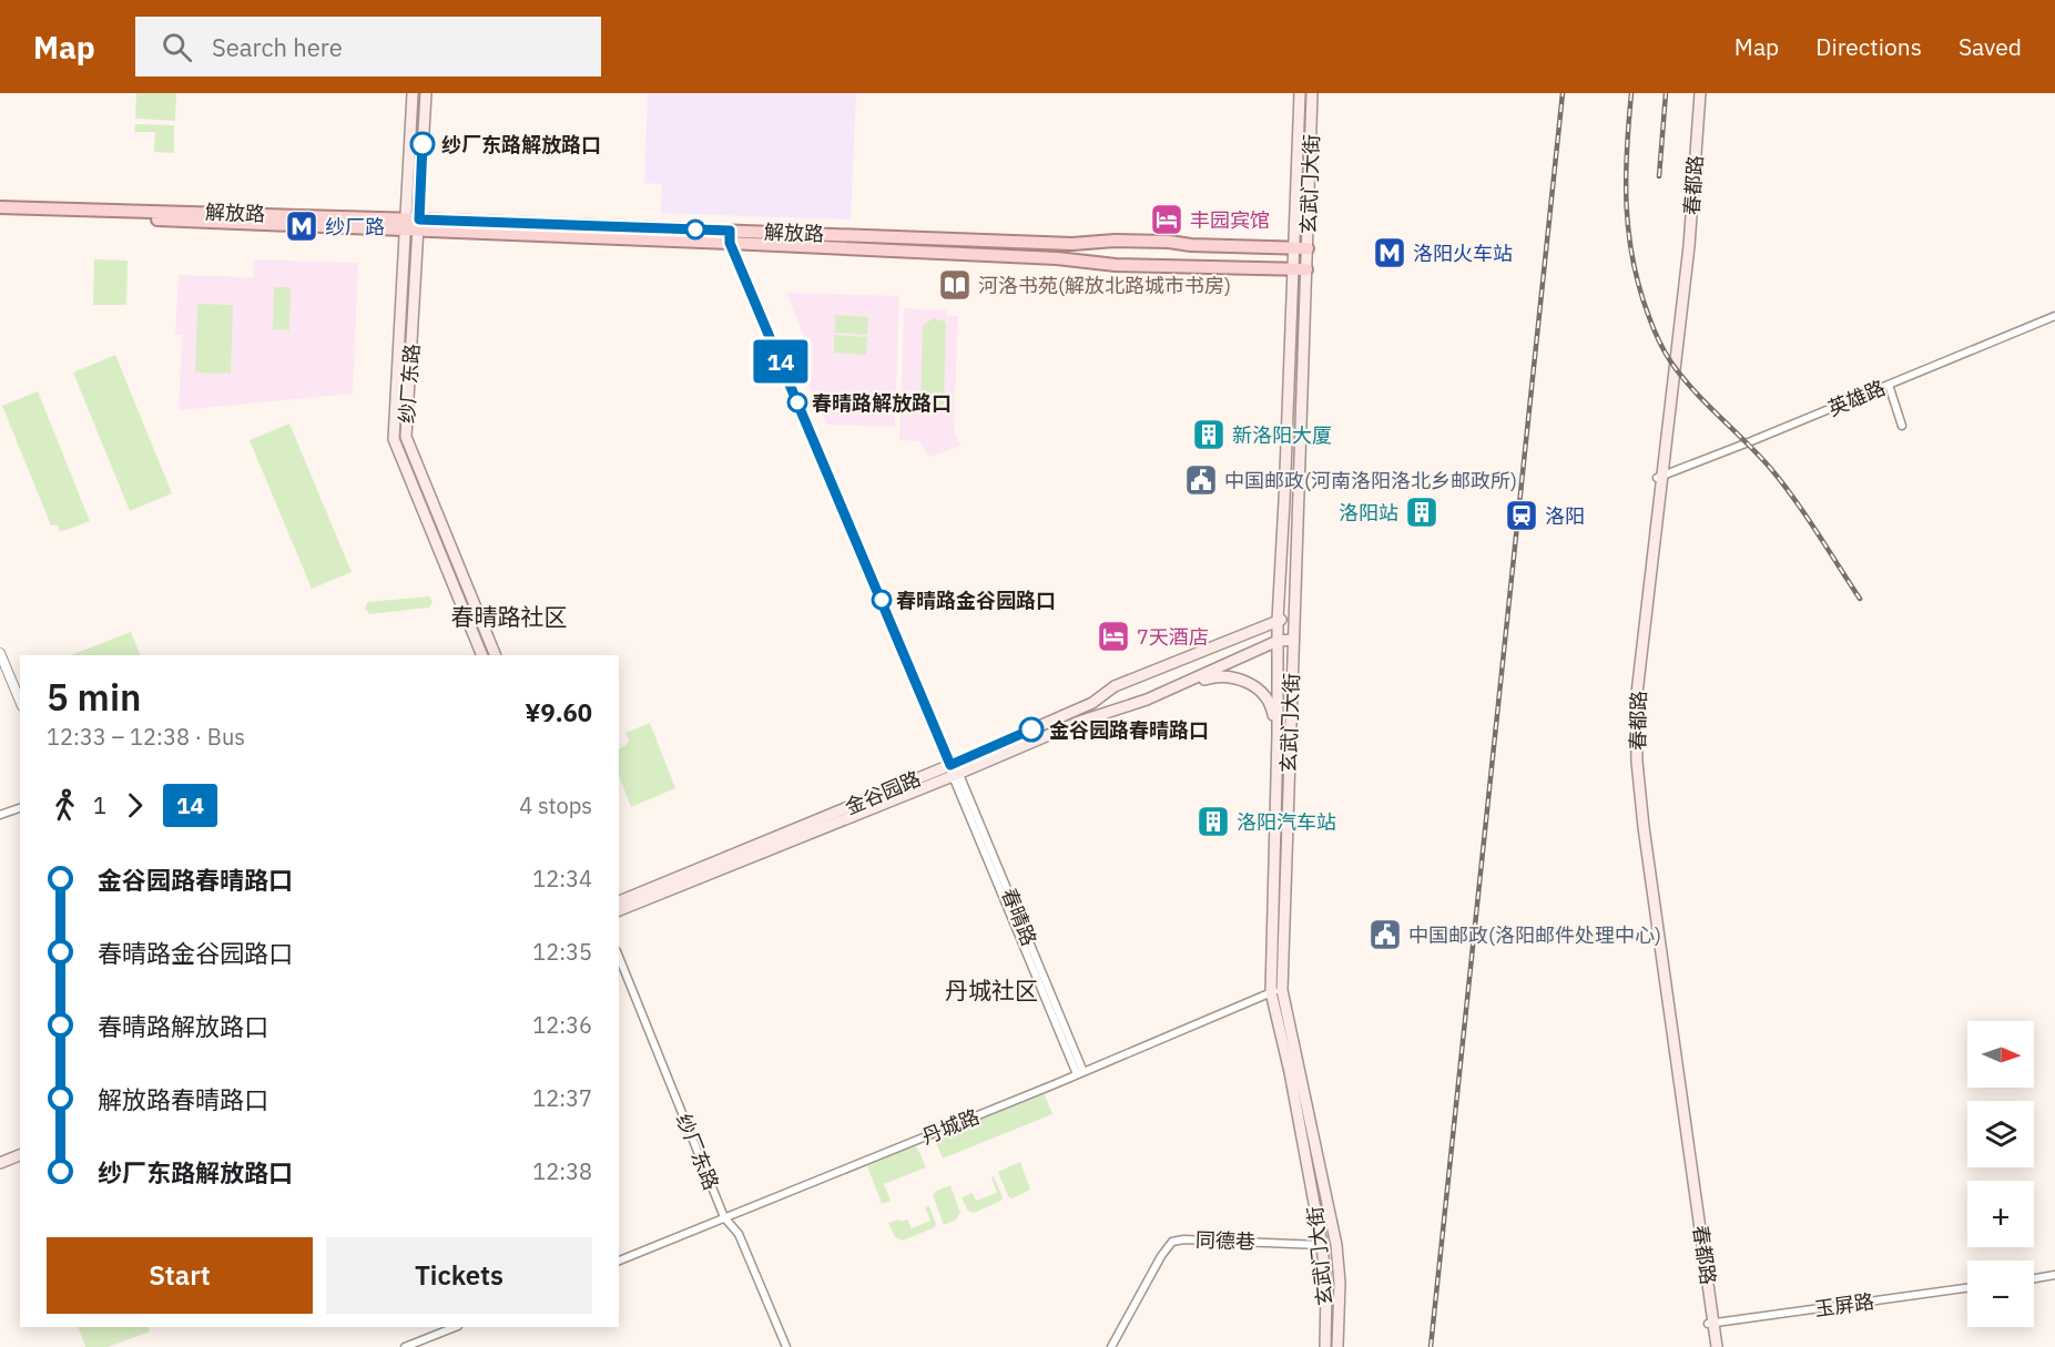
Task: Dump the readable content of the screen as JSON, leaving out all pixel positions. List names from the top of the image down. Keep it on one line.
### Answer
{"streets":{"main road":["玄武门大街","春都路","解放路","纱厂东路","金谷园路"],"street":["英雄路","春晴路","丹城路","同德巷","玉屏路"]},"crossings":[["玄武门大街","解放路"],["玄武门大街","金谷园路"],["玄武门大街","丹城路"],["玄武门大街","同德巷"],["春都路","英雄路"],["春都路","玉屏路"],["解放路","纱厂东路"],["解放路","春晴路"],["纱厂东路","丹城路"],["金谷园路","春晴路"],["春晴路","丹城路"]],"districts":["春晴路社区","丹城社区"],"places":{"other":["纱厂东路解放路口","春晴路解放路口","春晴路金谷园路口","金谷园路春晴路口"],"hotel":["丰园宾馆","7天酒店"],"metro station":["纱厂路","洛阳火车站"],"library":["河洛书苑(解放北路城市书房)"],"building":["新洛阳大厦","洛阳站","洛阳汽车站"],"public building":["中国邮政(河南洛阳洛北乡邮政所)","中国邮政(洛阳邮件处理中心)"],"station":["洛阳"]},"lines":["bus line 14"],"north":"right","page":{"header":"Map","search":"Search here","nav":["Map","Directions","Saved"],"on_map":"14","heading":["5 min","12:33 – 12:38 · Bus","¥9.60"],"legs":["1","14","4 stops"],"list":[{"name":"金谷园路春晴路口","value":"12:34"},{"name":"春晴路金谷园路口","value":"12:35"},{"name":"春晴路解放路口","value":"12:36"},{"name":"解放路春晴路口","value":"12:37"},{"name":"纱厂东路解放路口","value":"12:38"}],"map_buttons":["+","−"],"buttons":["Start","Tickets"]}}
